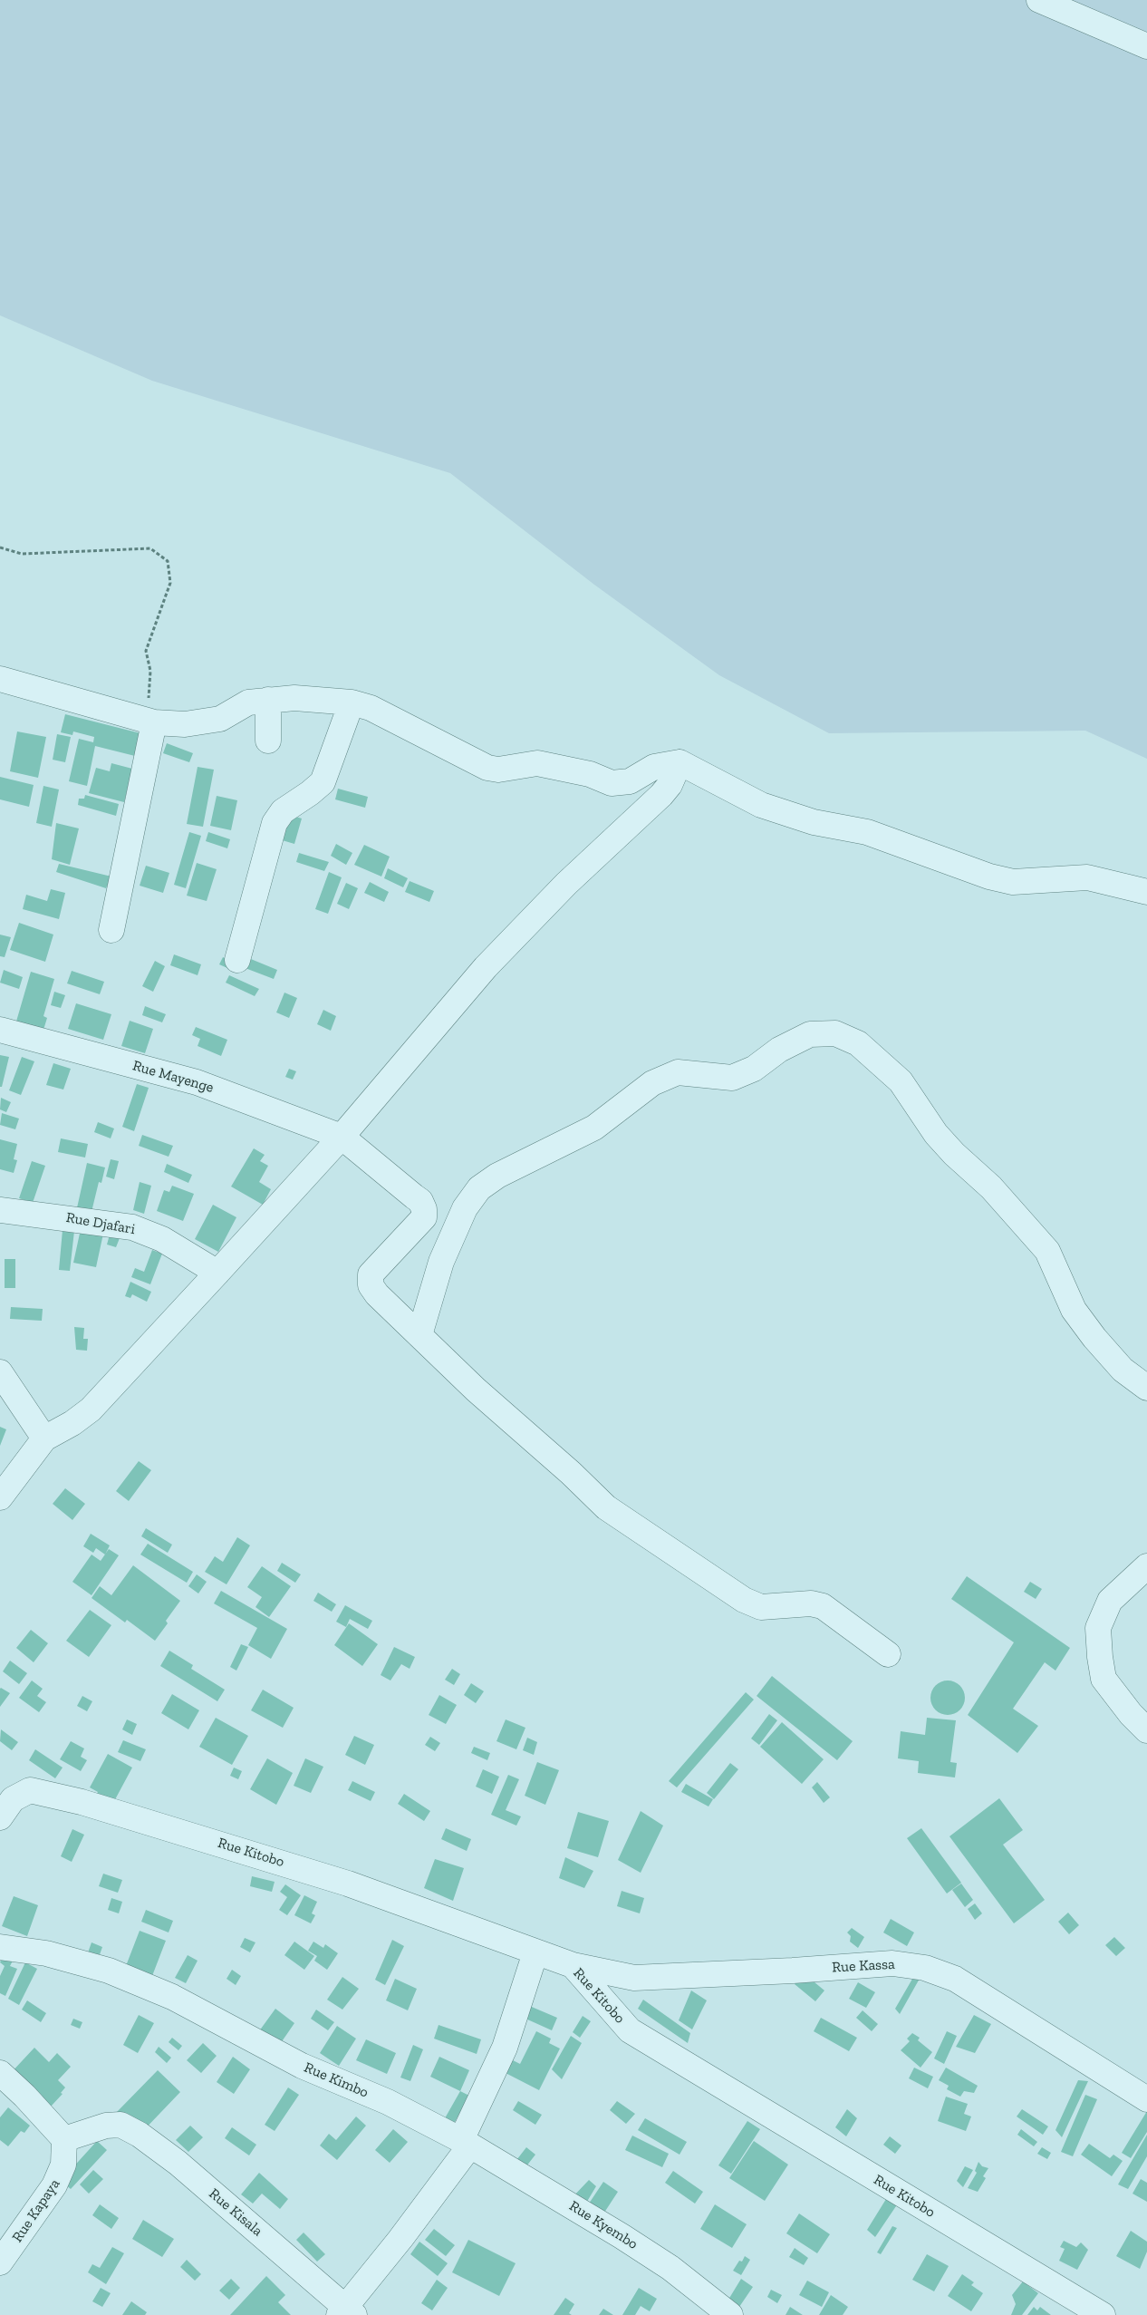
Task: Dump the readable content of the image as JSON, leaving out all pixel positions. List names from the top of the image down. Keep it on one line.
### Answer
{"streets":{"street":["Rue Mayenge","Rue Djafari","Rue Kitobo","Rue Kassa","Rue Kimbo","Rue Kapaya","Rue Kisala","Rue Kyembo"]},"crossings":[["Rue Kitobo","Rue Kassa"],["Rue Kimbo","Rue Kyembo"],["Rue Kapaya","Rue Kisala"]]}
